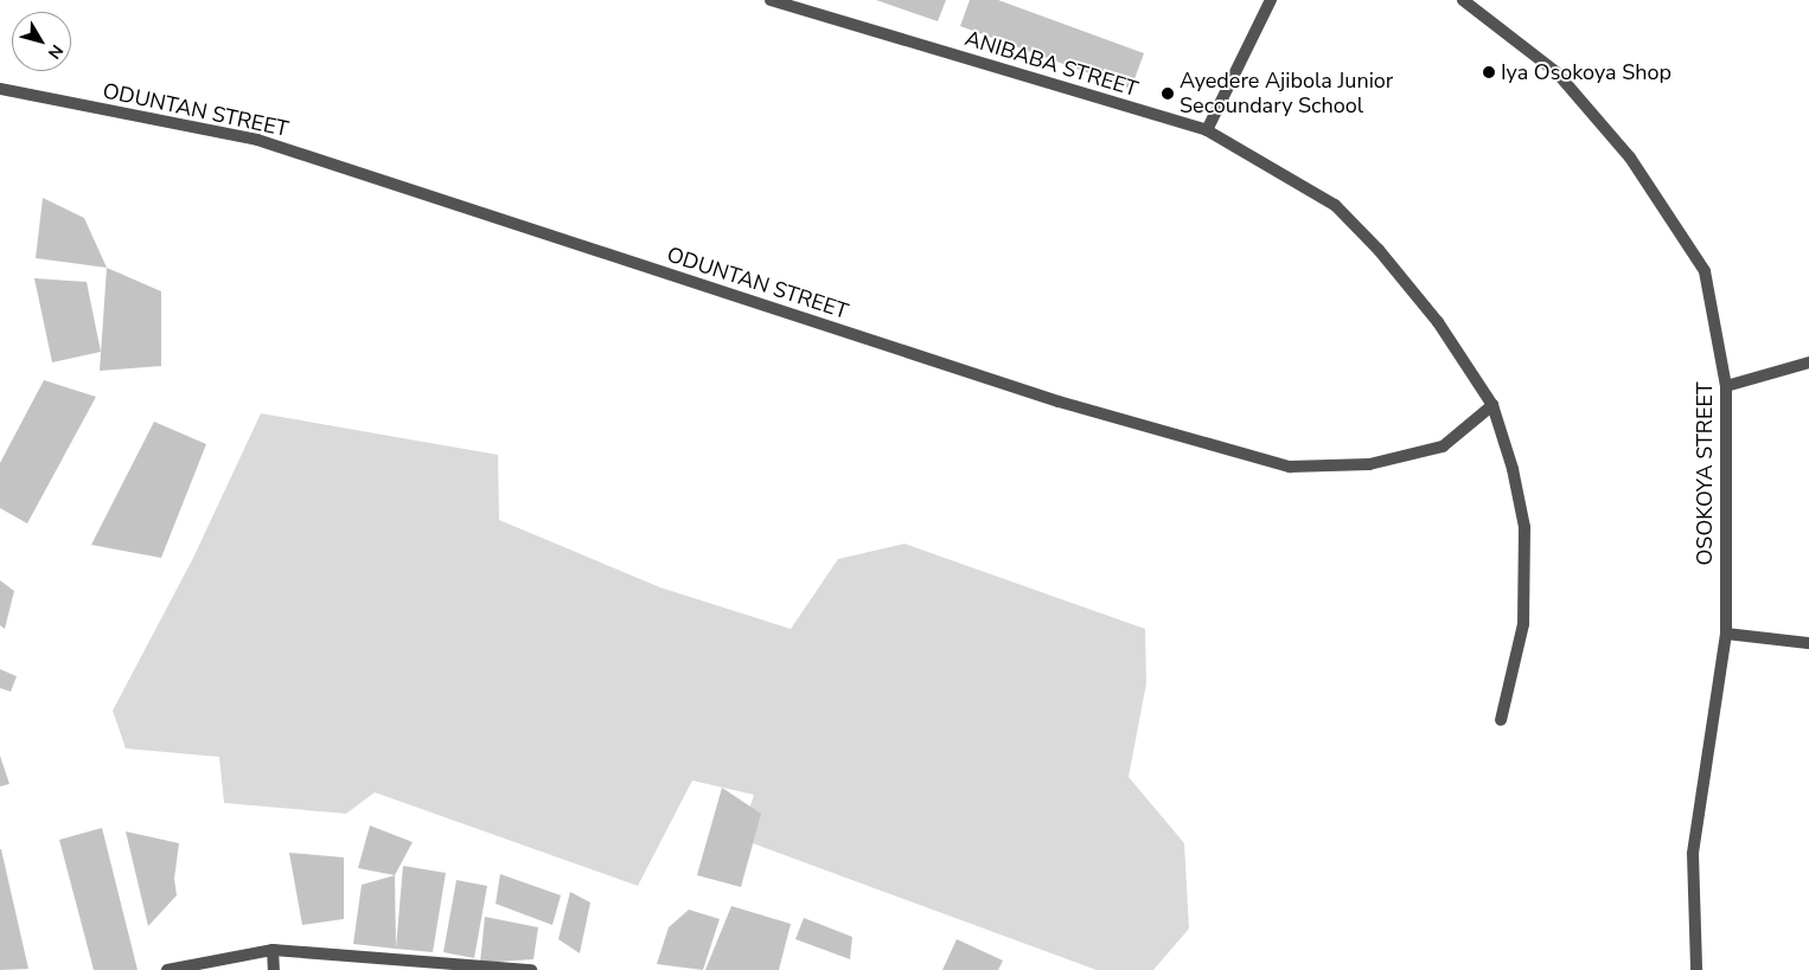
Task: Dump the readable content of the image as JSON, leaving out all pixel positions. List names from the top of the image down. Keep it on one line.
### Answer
{"streets":{"street":["ANIBABA STREET","ODUNTAN STREET","OSOKOYA STREET"]},"crossings":[["ANIBABA STREET","ODUNTAN STREET"]],"places":["Iya Osokoya Shop","Ayedere Ajibola Junior Secoundary School"],"north":"bottom right"}
